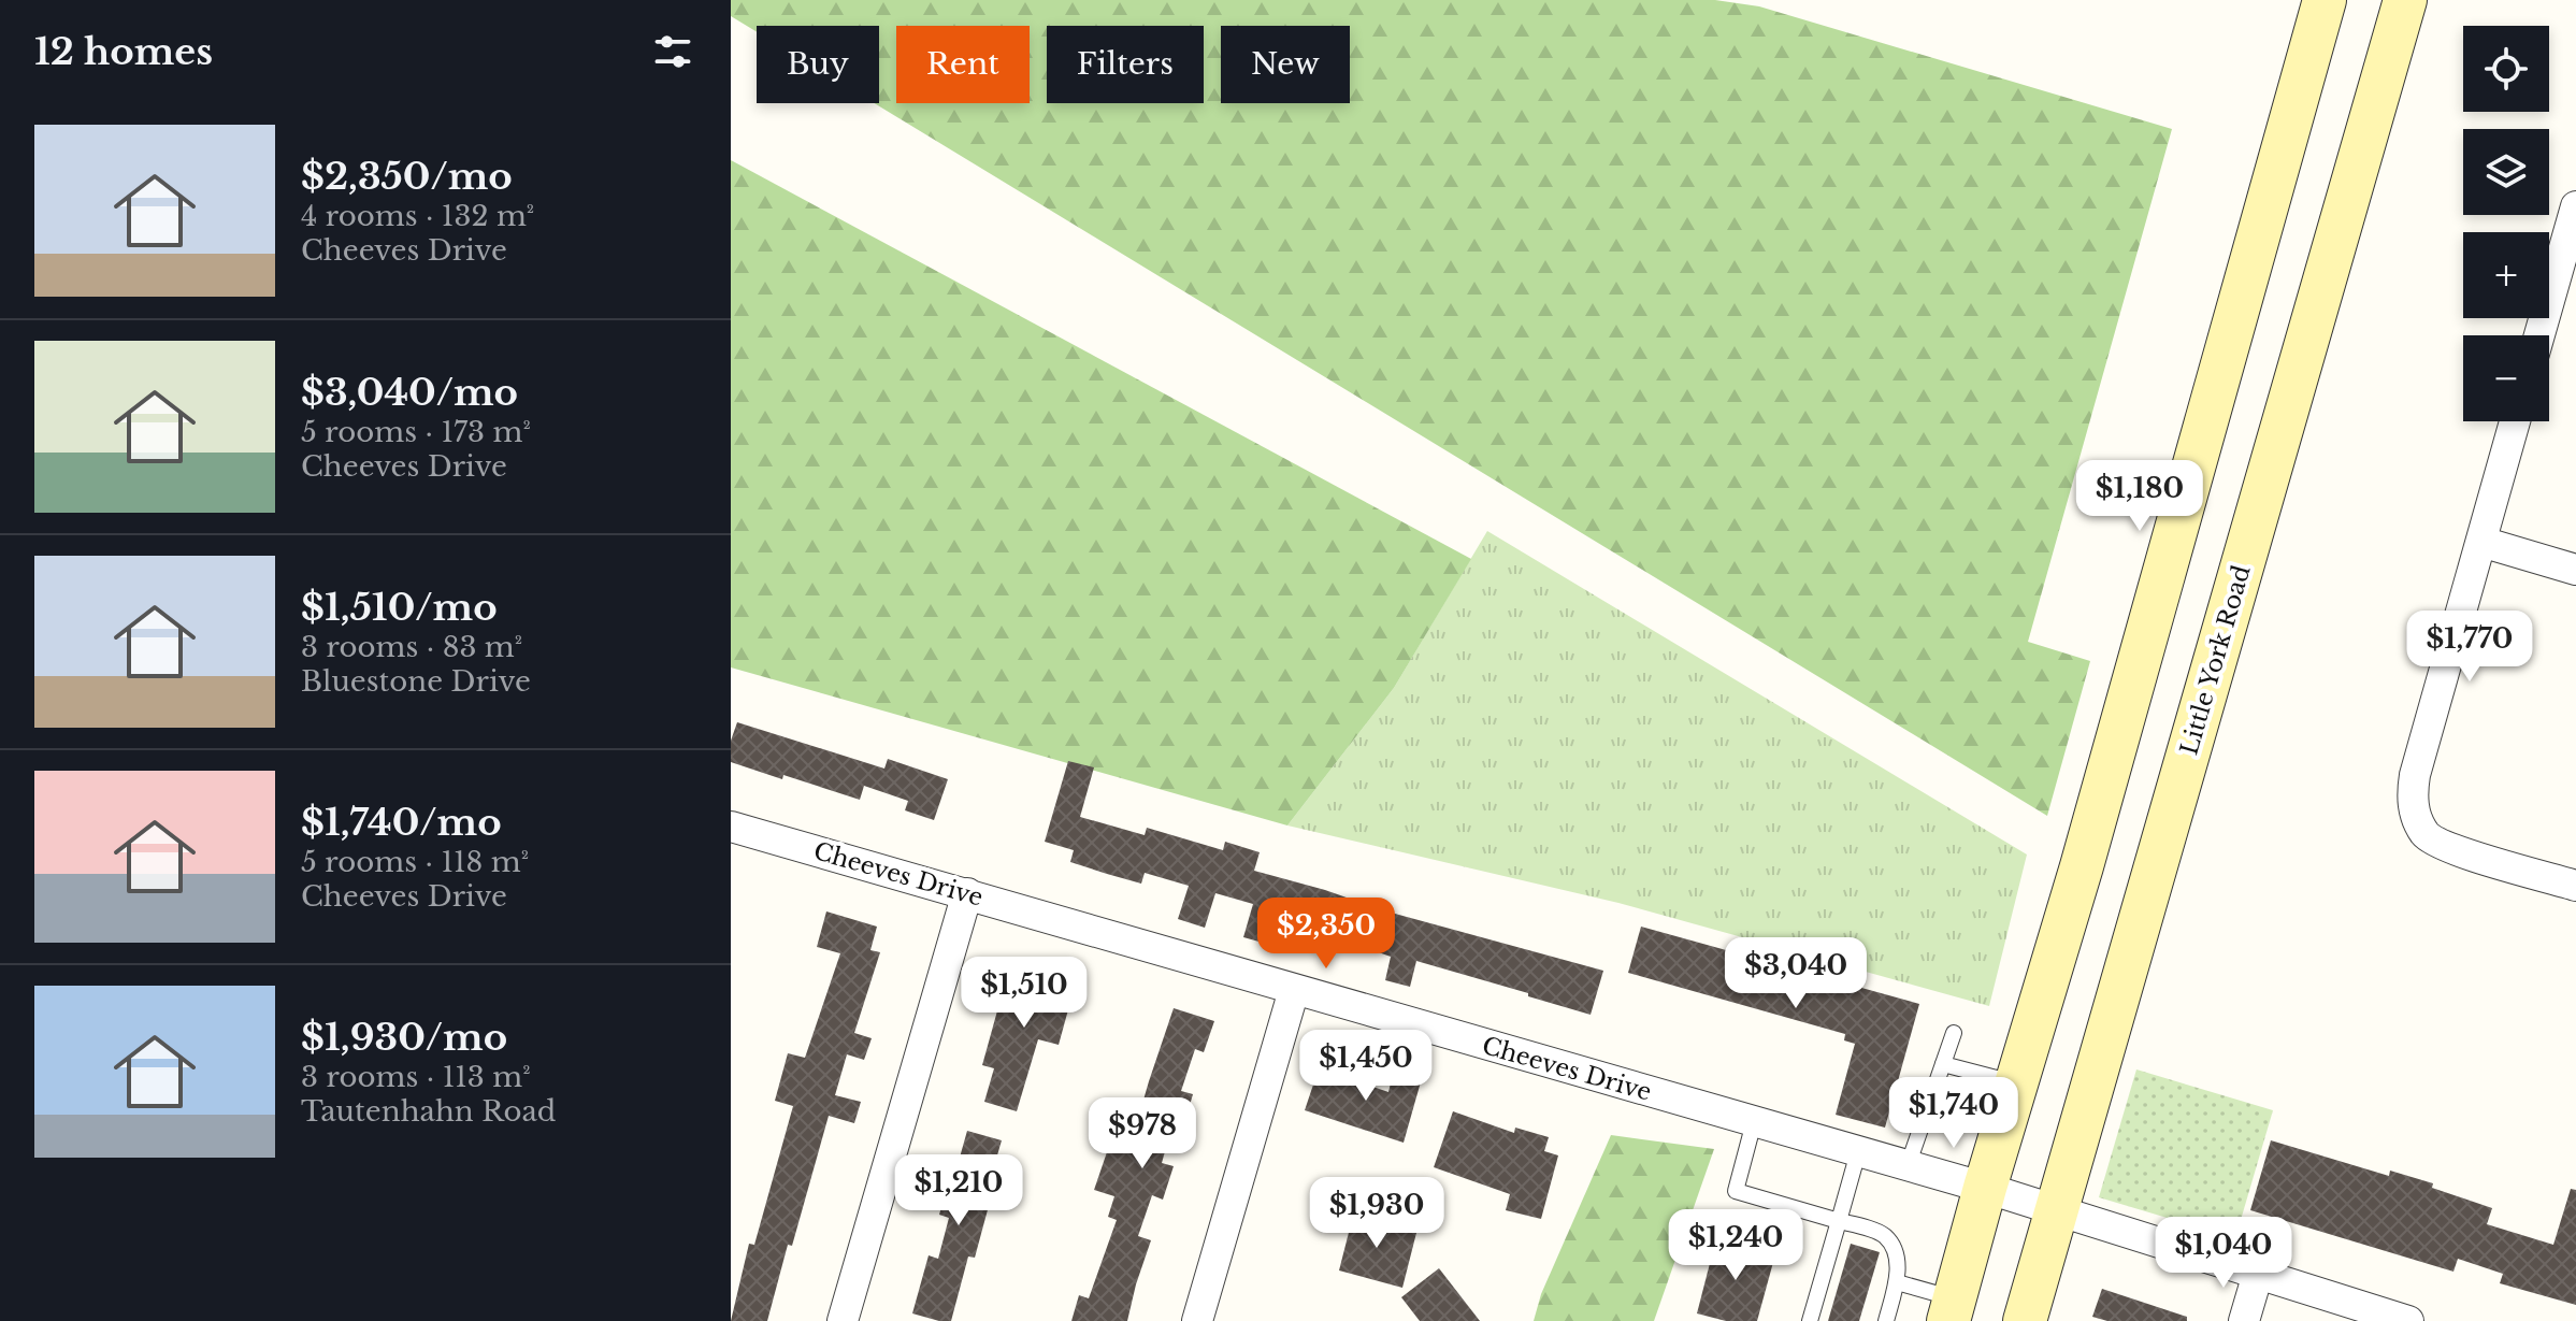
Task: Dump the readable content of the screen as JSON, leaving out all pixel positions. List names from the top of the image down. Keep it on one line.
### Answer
{"streets":{"main road":["Little York Road"],"street":["Cheeves Drive"]},"crossings":[["Little York Road","Cheeves Drive"]],"page":{"heading":"12 homes","map_buttons":["+","−"],"chip":["Buy","Rent","Filters","New"],"list":[{"name":"$2,350/mo","note":"4 rooms · 132 m² · Cheeves Drive"},{"name":"$3,040/mo","note":"5 rooms · 173 m² · Cheeves Drive"},{"name":"$1,510/mo","note":"3 rooms · 83 m² · Bluestone Drive"},{"name":"$1,740/mo","note":"5 rooms · 118 m² · Cheeves Drive"},{"name":"$1,930/mo","note":"3 rooms · 113 m² · Tautenhahn Road"}],"price":["$1,180","$1,770","$2,350","$3,040","$1,510","$1,450","$1,740","$978","$1,210","$1,930","$1,240","$1,040"]}}
